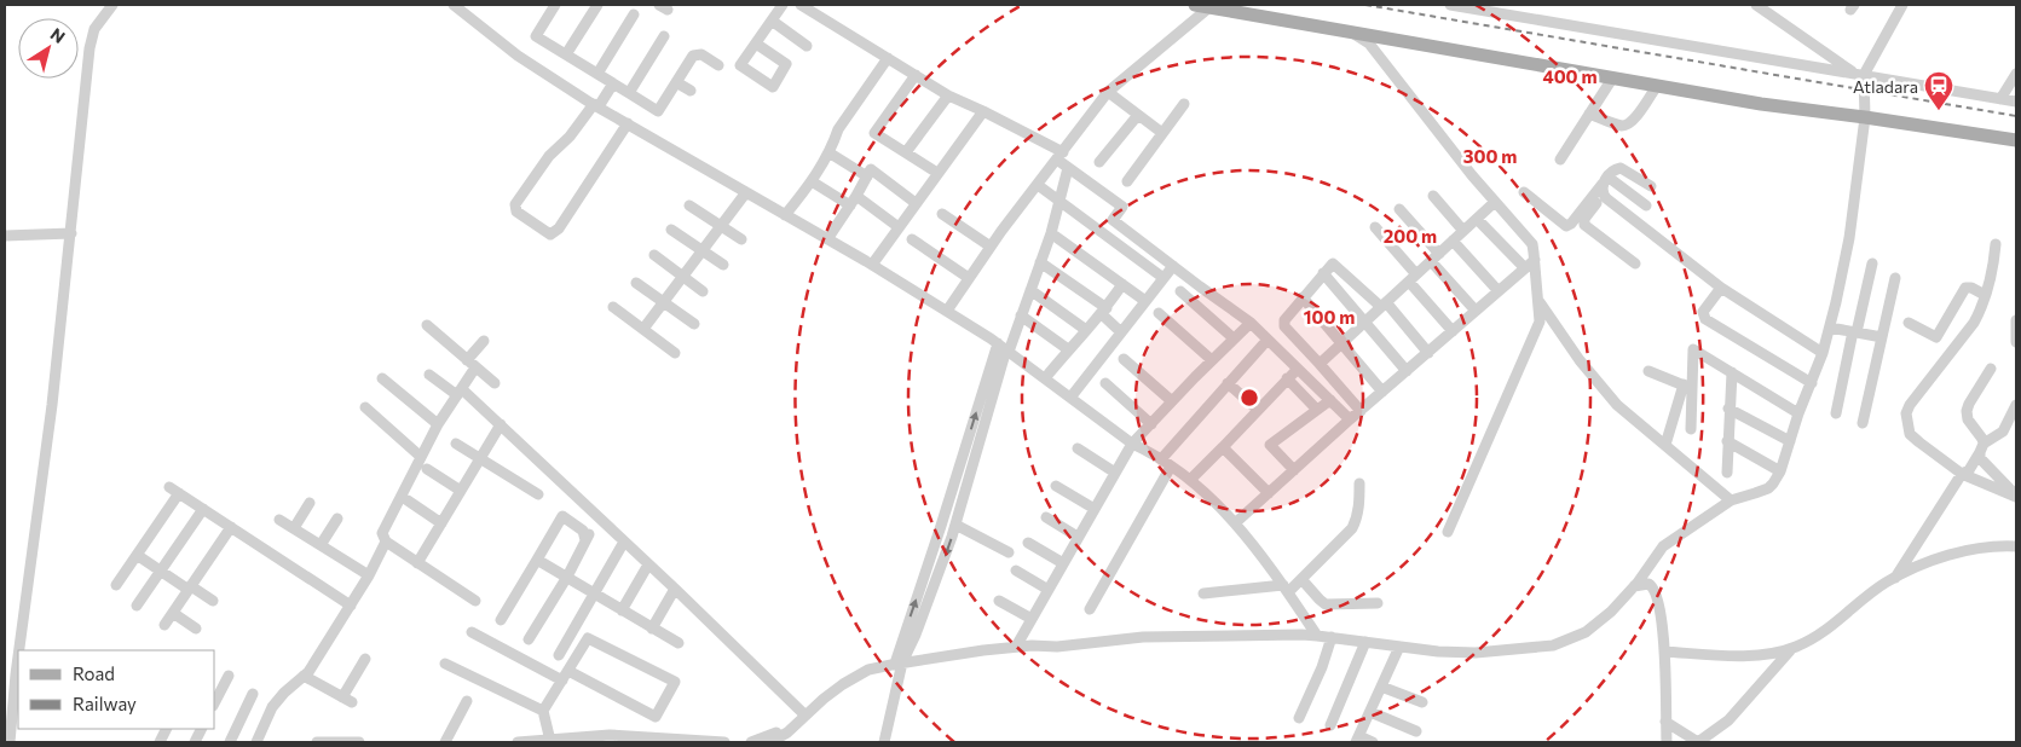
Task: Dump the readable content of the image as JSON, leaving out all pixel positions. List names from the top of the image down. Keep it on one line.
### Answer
{"places":{"station":["Atladara"]},"legend":["Road","Railway"],"north":"top right","rings":["400 m","300 m","200 m","100 m"]}
